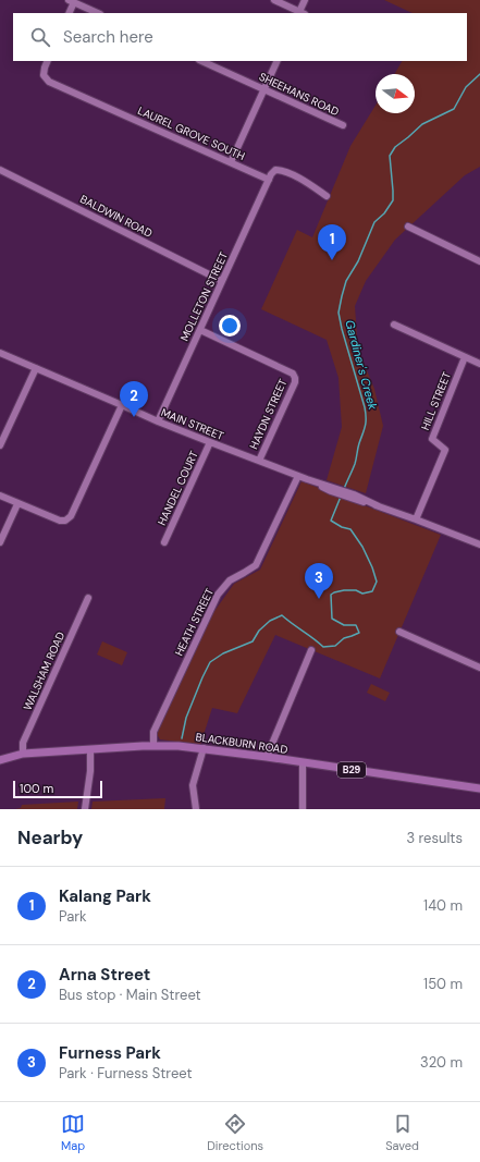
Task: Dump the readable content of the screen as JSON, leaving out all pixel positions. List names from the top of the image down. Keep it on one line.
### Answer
{"streets":{"main road":["BLACKBURN ROAD","B29"],"street":["SHEEHANS ROAD","LAUREL GROVE SOUTH","BALDWIN ROAD","MOLLETON STREET","HILL STREET","HAYDN STREET","MAIN STREET","HANDEL COURT","HEATH STREET","WALSHAM ROAD"]},"crossings":[["LAUREL GROVE SOUTH","MOLLETON STREET"],["BALDWIN ROAD","MOLLETON STREET"],["MOLLETON STREET","HAYDN STREET"],["MOLLETON STREET","MAIN STREET"],["HILL STREET","MAIN STREET"],["HAYDN STREET","MAIN STREET"],["MAIN STREET","HANDEL COURT"],["MAIN STREET","HEATH STREET"],["HEATH STREET","BLACKBURN ROAD"],["WALSHAM ROAD","BLACKBURN ROAD"]],"water":["Gardiner's Creek"],"scale_bar":"100 m","north":"right","page":{"search":"Search here","pins":["1","2","3"],"scale":"100 m","heading":["Nearby","3 results"],"list":[{"mark":"1","name":"Kalang Park","note":"Park","value":"140 m"},{"mark":"2","name":"Arna Street","note":"Bus stop · Main Street","value":"150 m"},{"mark":"3","name":"Furness Park","note":"Park · Furness Street","value":"320 m"}],"nav":["Map","Directions","Saved"]}}
